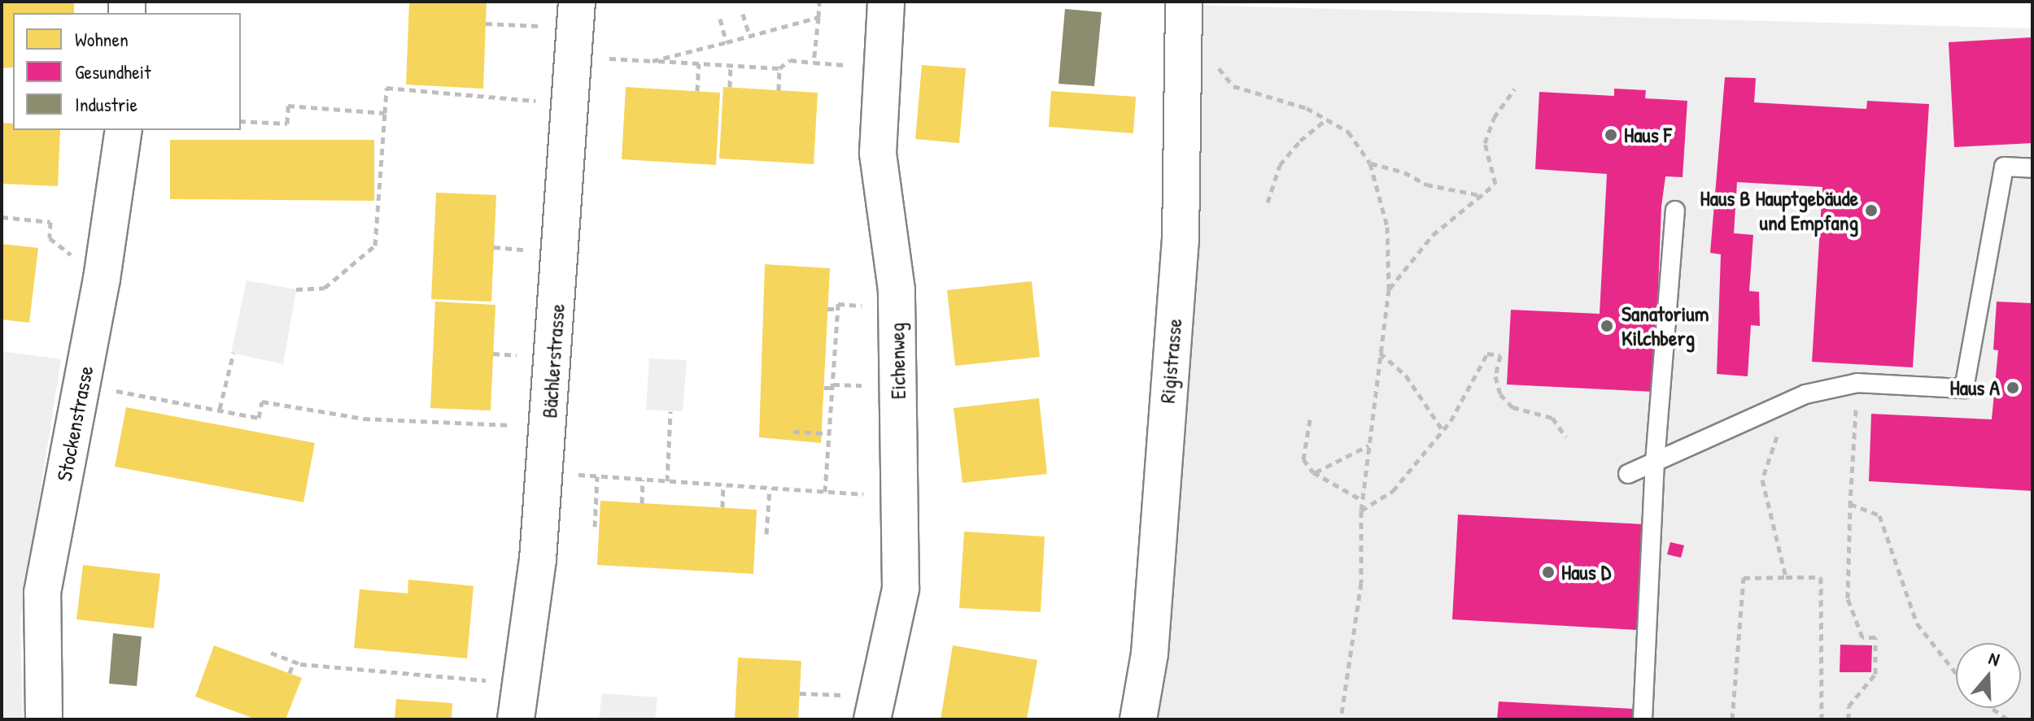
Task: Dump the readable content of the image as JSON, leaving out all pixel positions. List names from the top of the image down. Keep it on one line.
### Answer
{"streets":{"street":["Bächlerstrasse","Eichenweg","Rigistrasse","Stockenstrasse"]},"places":["Haus F","Haus B Hauptgebäude und Empfang","Sanatorium Kilchberg","Haus A","Haus D"],"legend":["Wohnen","Gesundheit","Industrie"],"north":"top"}
